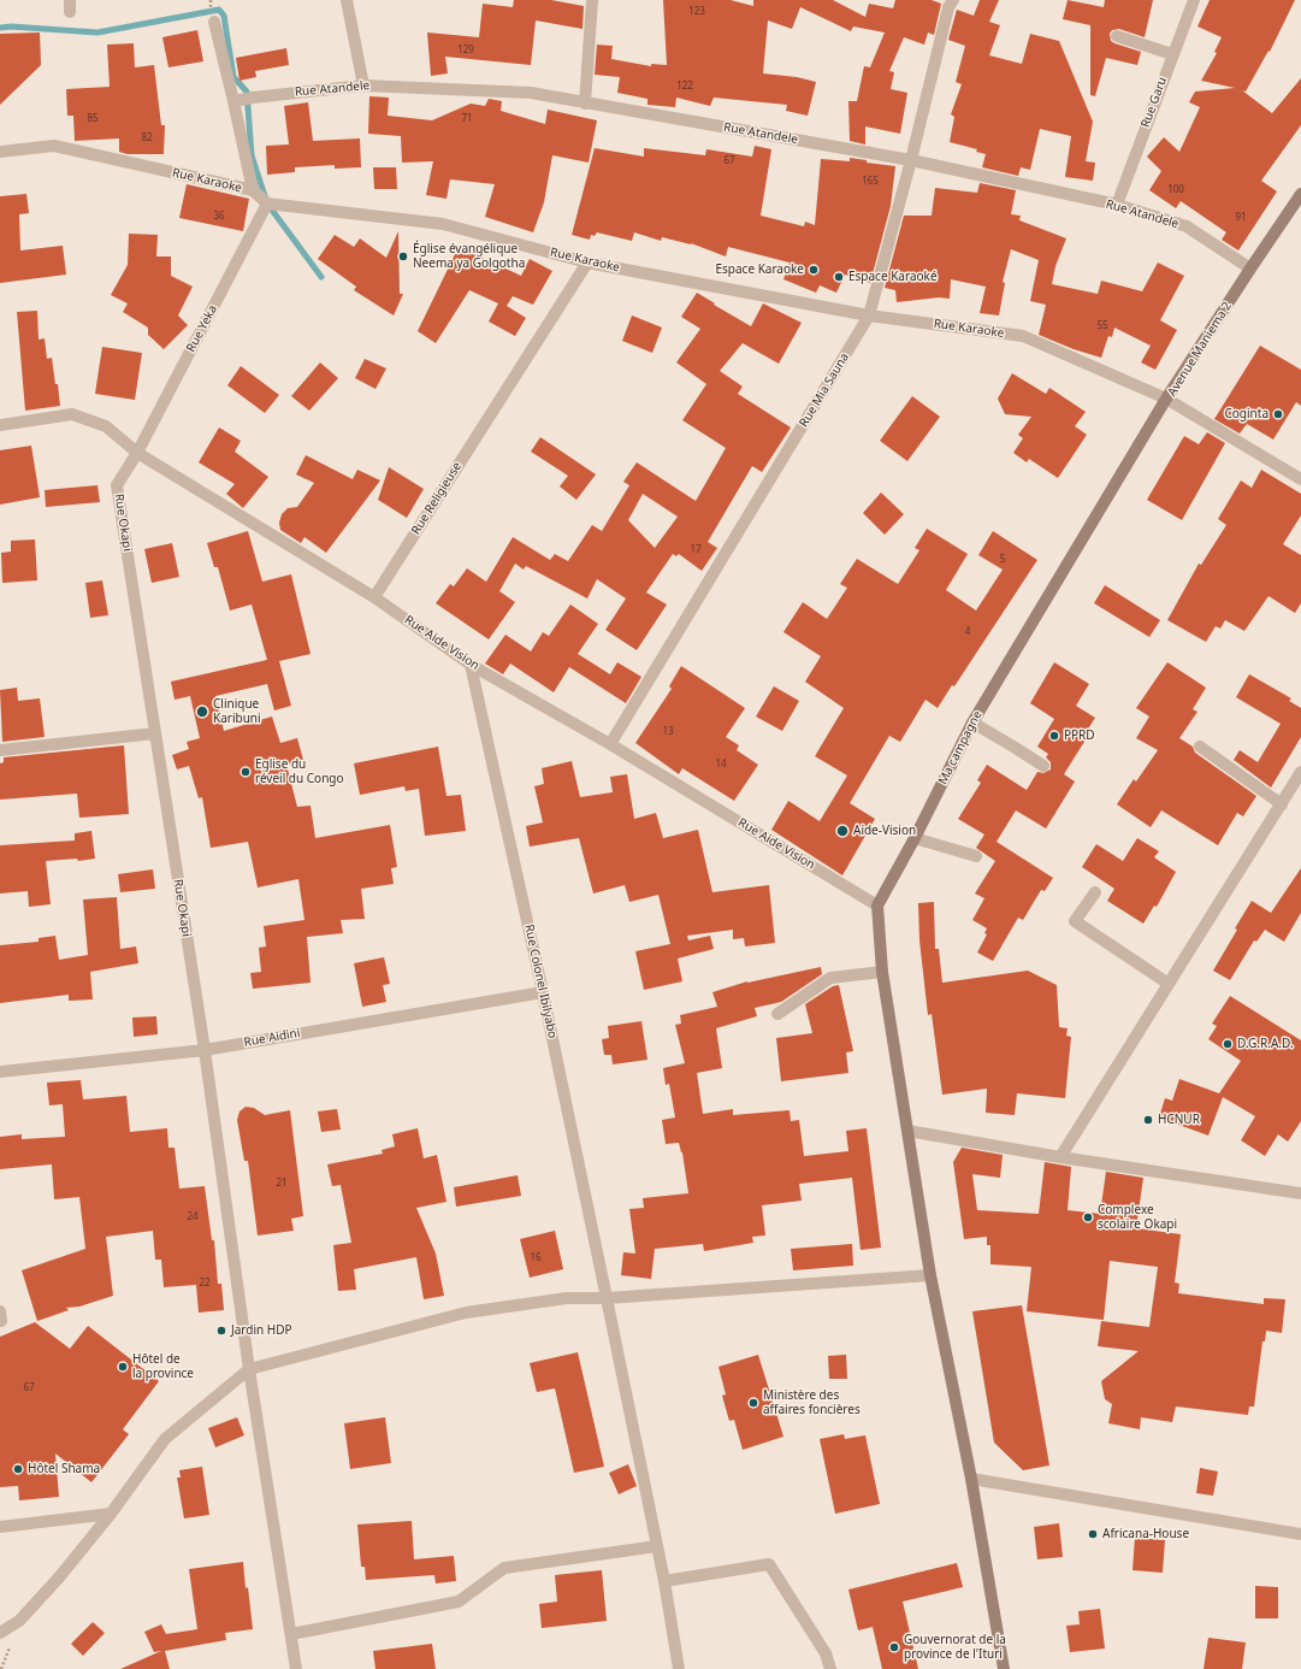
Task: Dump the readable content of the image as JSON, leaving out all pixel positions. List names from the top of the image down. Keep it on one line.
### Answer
{"streets":{"street":["Rue Atandele","Rue Garu","Rue Karaoke","Rue Yeka","Avenue Maniema 2","Rue Mia Sauna","Rue Religieuse","Rue Okapi","Rue Aide Vision","Ma campagne","Rue Colonel Ibilyabo","Rue Aidini"]},"crossings":[["Rue Atandele","Rue Garu"],["Rue Atandele","Avenue Maniema 2"],["Rue Atandele","Rue Mia Sauna"],["Rue Karaoke","Rue Yeka"],["Rue Karaoke","Avenue Maniema 2"],["Rue Karaoke","Rue Mia Sauna"],["Rue Karaoke","Rue Religieuse"],["Rue Karaoke","Ma campagne"],["Rue Yeka","Rue Okapi"],["Rue Yeka","Rue Aide Vision"],["Avenue Maniema 2","Ma campagne"],["Rue Mia Sauna","Rue Aide Vision"],["Rue Religieuse","Rue Aide Vision"],["Rue Okapi","Rue Aide Vision"],["Rue Okapi","Rue Aidini"],["Rue Aide Vision","Ma campagne"],["Rue Aide Vision","Rue Colonel Ibilyabo"],["Rue Colonel Ibilyabo","Rue Aidini"]],"places":["Église évangélique Neema ya Golgotha","Espace Karaoke","Espace Karaoké","Coginta","Clinique Karibuni","PPRD","Eglise du réveil du Congo","Aide-Vision","D.G.R.A.D.","HCNUR","Complexe scolaire Okapi","Jardin HDP","Hôtel de la province","Ministère des affaires foncières","Hôtel Shama","Africana-House","Gouvernorat de la province de l'Ituri"],"house_numbers":["123","129","122","85","71","82","67","165","100","36","91","55","17","5","4","13","14","21","24","16","22","67"]}
